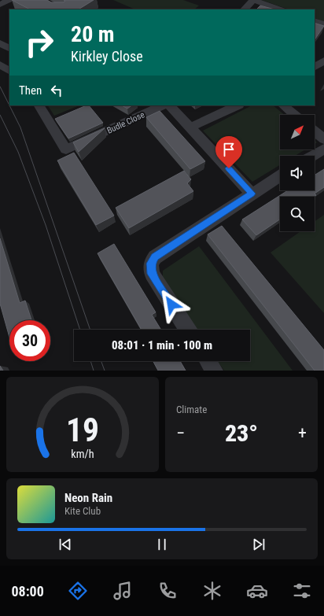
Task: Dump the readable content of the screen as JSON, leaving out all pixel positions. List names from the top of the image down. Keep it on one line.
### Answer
{"streets":{"street":["Budle Close"]},"north":"top right","page":{"turn":["20 m","Kirkley Close"],"then":"Then","limit":"30","trip":"08:01 · 1 min · 100 m","tile":"Climate","heat":["−","23°","+"],"song":["Neon Rain","Kite Club"],"tabs":"08:00","gauge":["19","km/h"]}}
